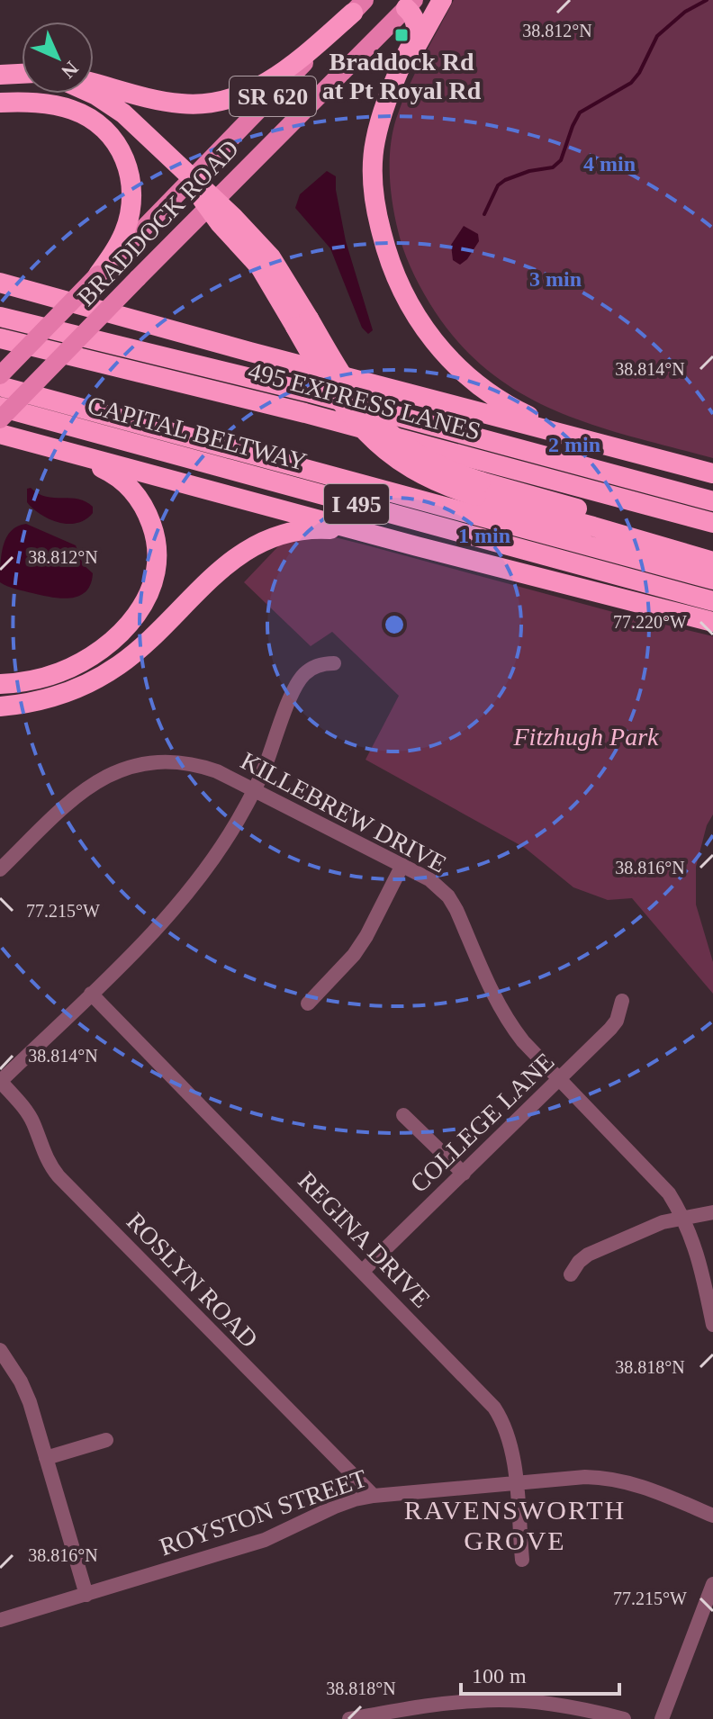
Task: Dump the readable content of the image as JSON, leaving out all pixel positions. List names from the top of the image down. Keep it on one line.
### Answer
{"streets":{"highway":["495 EXPRESS LANES","CAPITAL BELTWAY","I 495"],"main road":["SR 620","BRADDOCK ROAD"],"street":["KILLEBREW DRIVE","COLLEGE LANE","REGINA DRIVE","ROSLYN ROAD","ROYSTON STREET"]},"crossings":[["KILLEBREW DRIVE","COLLEGE LANE"],["COLLEGE LANE","REGINA DRIVE"],["REGINA DRIVE","ROYSTON STREET"],["ROSLYN ROAD","ROYSTON STREET"]],"districts":["RAVENSWORTH GROVE"],"parks":["Fitzhugh Park"],"places":{"transit":["Braddock Rd at Pt Royal Rd"]},"scale_bar":"100 m","north":"bottom right","coordinates":["38.812°N","38.814°N","77.220°W","38.816°N","77.215°W","38.818°N"],"rings":["4 min","3 min","2 min","1 min"]}
